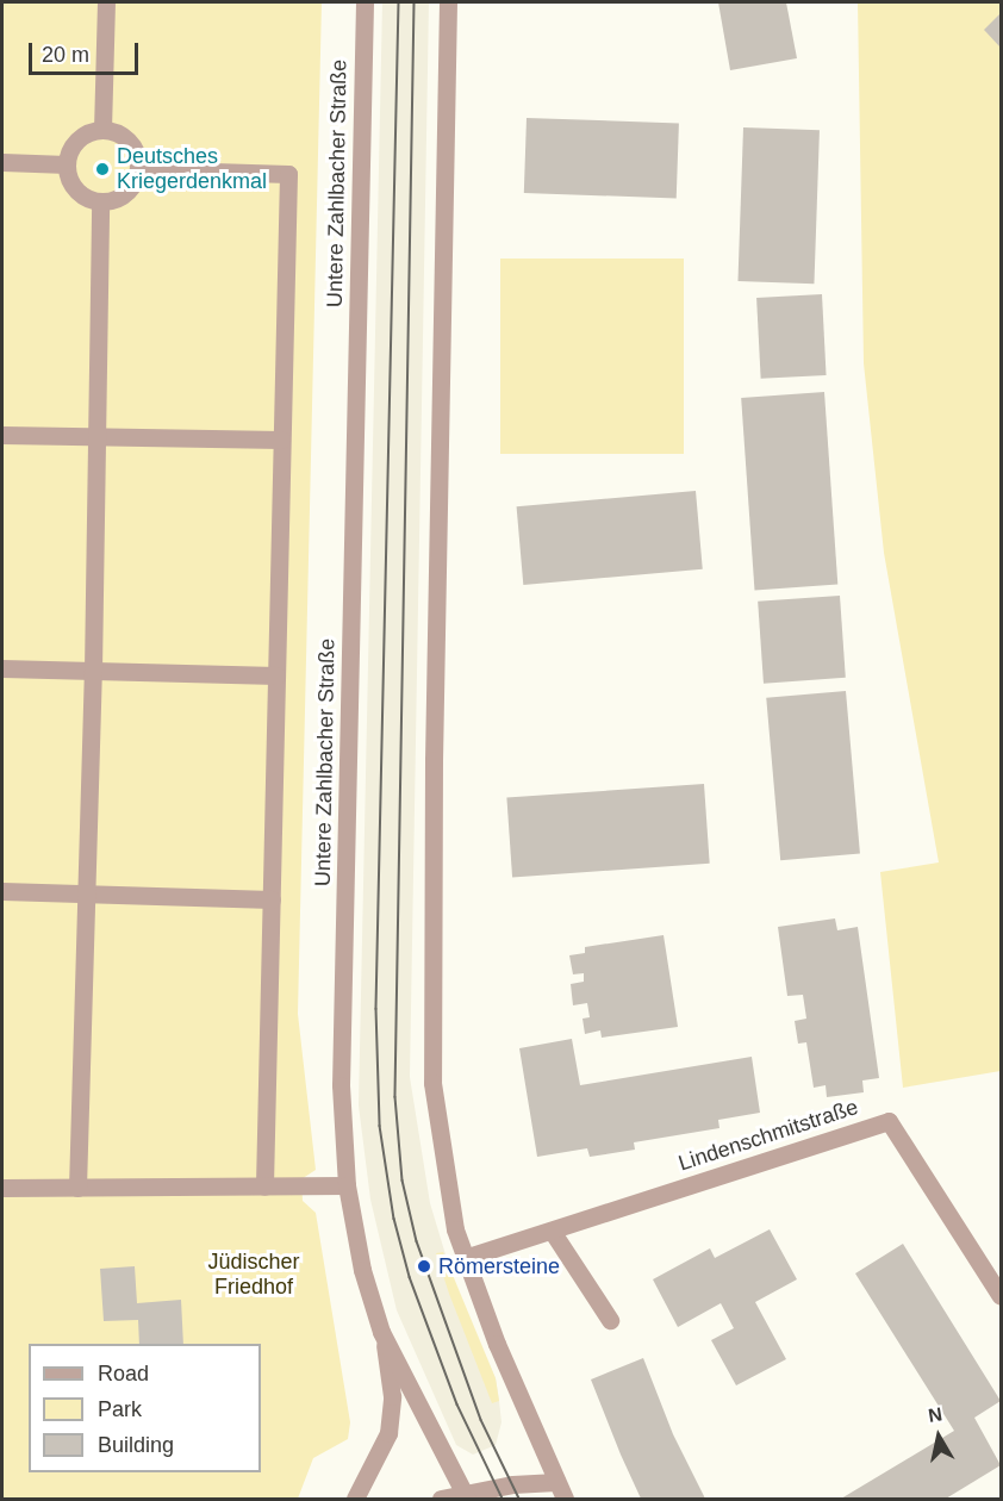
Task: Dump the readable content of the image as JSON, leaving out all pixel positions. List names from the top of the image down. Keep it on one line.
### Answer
{"streets":{"street":["Untere Zahlbacher Straße","Lindenschmitstraße"]},"parks":["Jüdischer Friedhof"],"places":["Deutsches Kriegerdenkmal","Römersteine"],"legend":["Road","Park","Building"],"scale_bar":"20 m","north":"top"}
